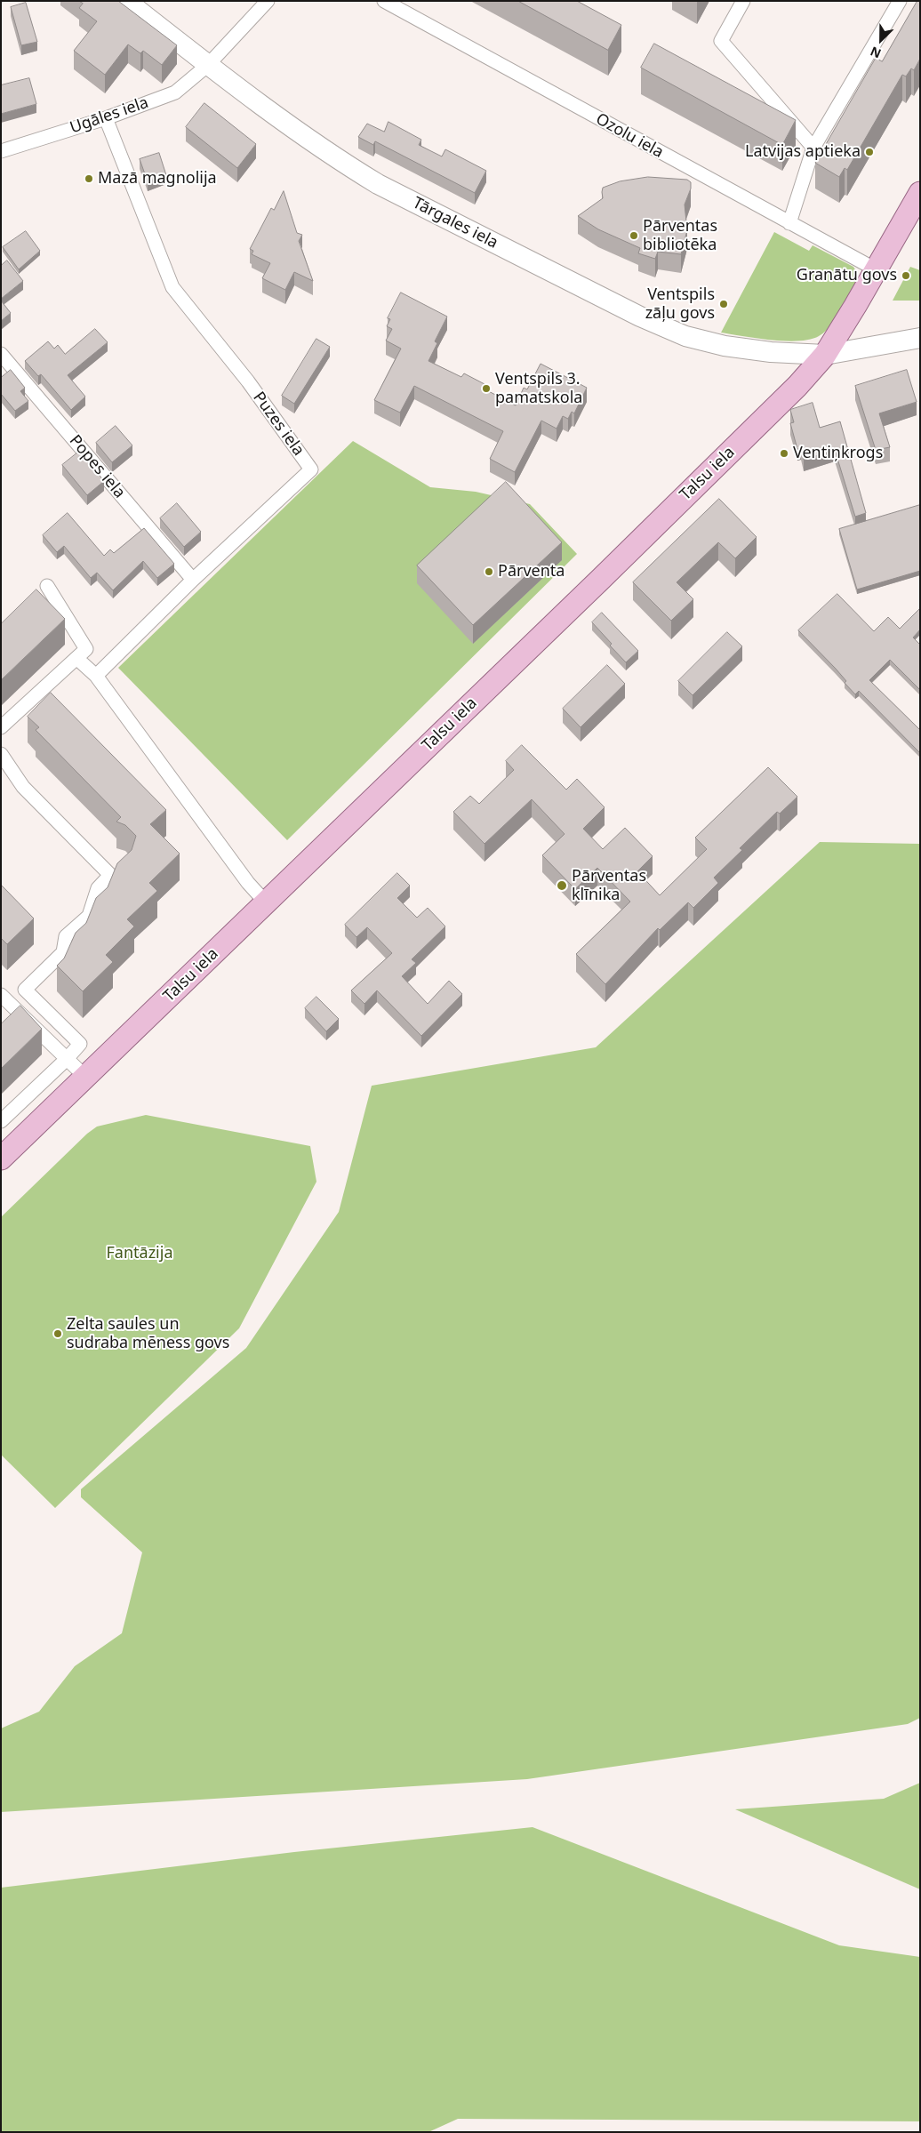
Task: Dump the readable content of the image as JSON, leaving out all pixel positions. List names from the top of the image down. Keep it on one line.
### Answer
{"streets":{"main road":["Talsu iela"],"street":["Ugāles iela","Ozolu iela","Tārgales iela","Puzes iela","Popes iela"]},"crossings":[["Ugāles iela","Tārgales iela"],["Ugāles iela","Puzes iela"],["Ozolu iela","Talsu iela"],["Tārgales iela","Talsu iela"],["Puzes iela","Popes iela"]],"parks":["Fantāzija"],"places":["Latvijas aptieka","Mazā magnolija","Pārventas bibliotēka","Granātu govs","Ventspils zāļu govs","Ventspils 3. pamatskola","Ventiņkrogs","Pārventa","Pārventas klīnika","Zelta saules un sudraba mēness govs"],"north":"bottom left"}
